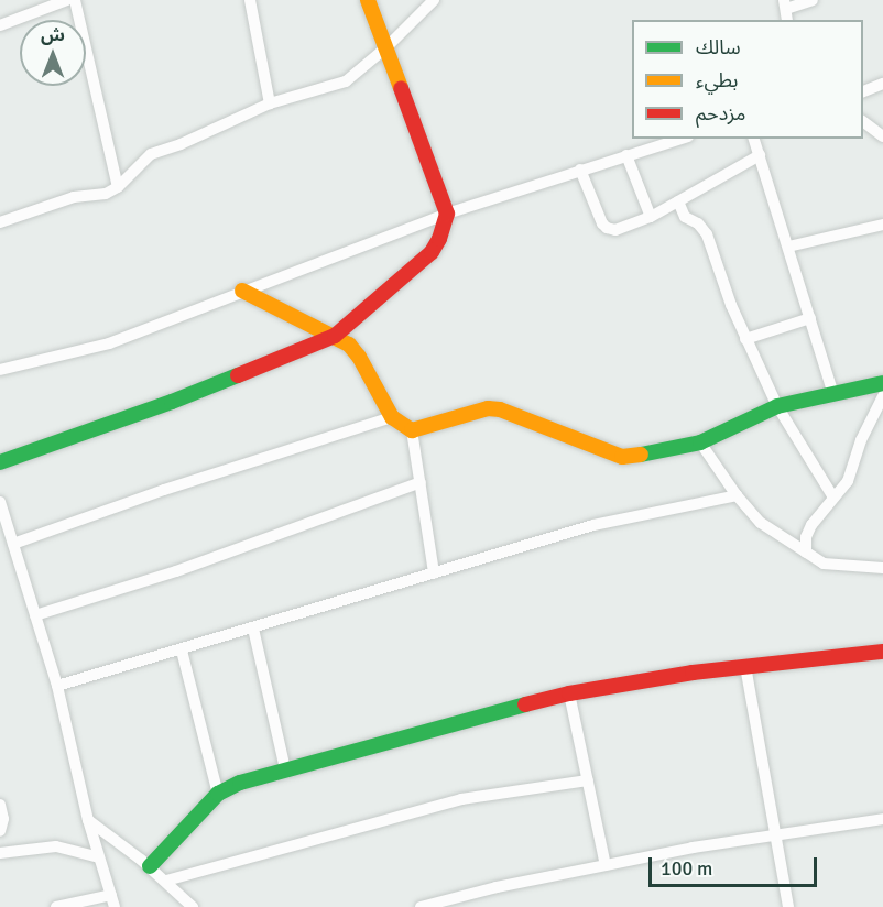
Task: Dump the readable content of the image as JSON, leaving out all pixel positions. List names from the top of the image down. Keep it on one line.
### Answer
{"legend":["سالك","بطيء","مزدحم"],"scale_bar":"100 m","north":"top"}
